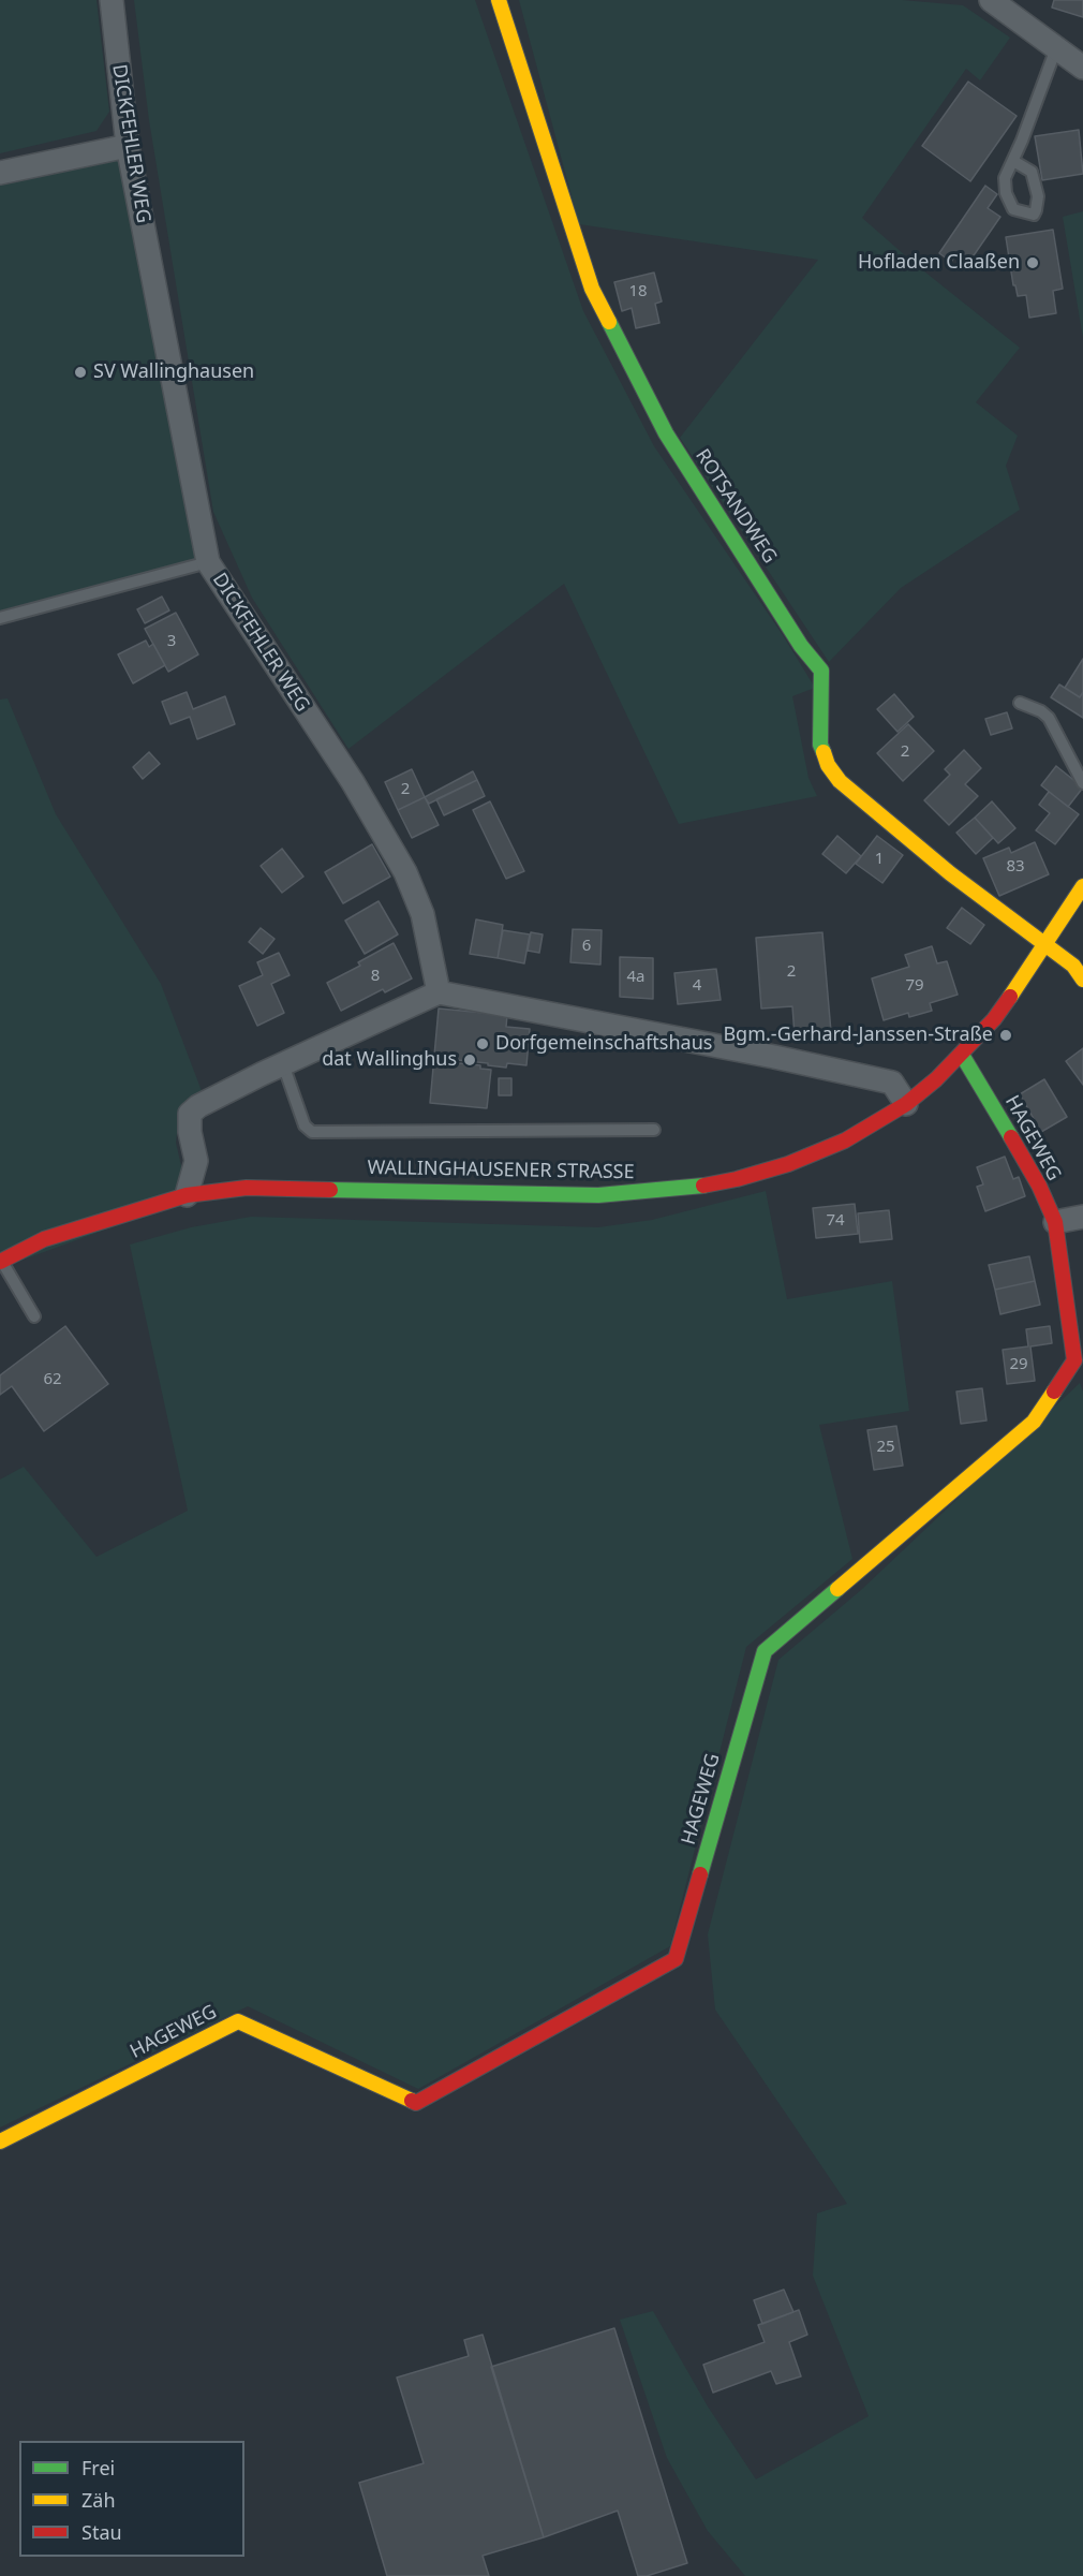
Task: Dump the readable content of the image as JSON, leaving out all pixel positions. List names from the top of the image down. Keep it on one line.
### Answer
{"streets":{"street":["DICKFEHLER WEG","ROTSANDWEG","HAGEWEG","WALLINGHAUSENER STRASSE"]},"crossings":[["ROTSANDWEG","WALLINGHAUSENER STRASSE"],["HAGEWEG","WALLINGHAUSENER STRASSE"]],"places":["Hofladen Claaßen","SV Wallinghausen","Bgm.-Gerhard-Janssen-Straße","Dorfgemeinschaftshaus","dat Wallinghus"],"house_numbers":["18","3","2","2","1","83","6","2","8","4a","4","79","74","29","62","25"],"legend":["Frei","Zäh","Stau"]}
